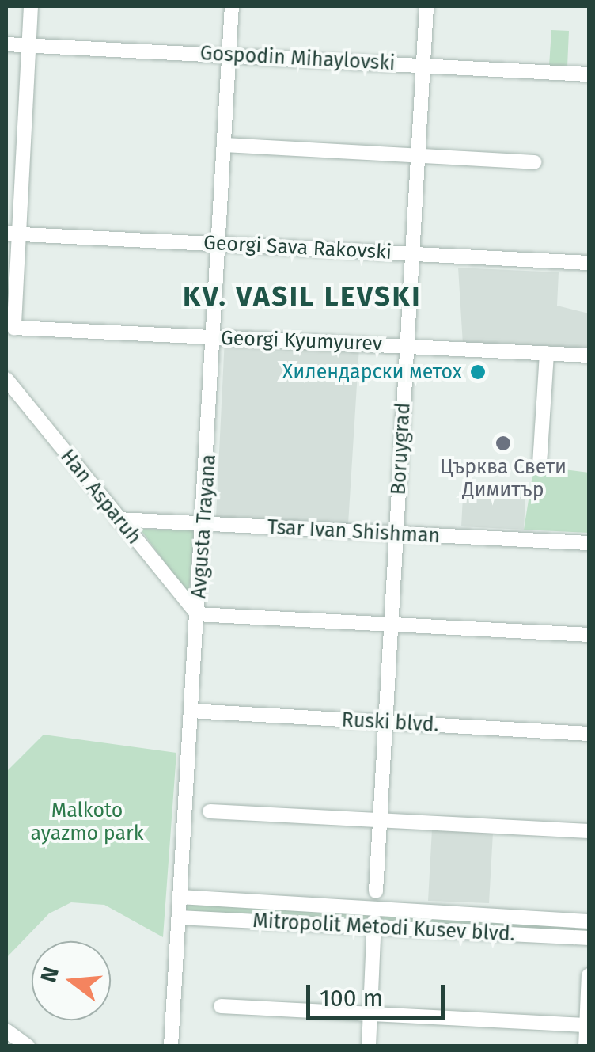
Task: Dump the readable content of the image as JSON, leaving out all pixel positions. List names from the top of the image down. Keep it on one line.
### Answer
{"streets":{"street":["Gospodin Mihaylovski","Georgi Sava Rakovski","Georgi Kyumyurev","Boruygrad","Han Asparuh","Avgusta Trayana","Tsar Ivan Shishman","Ruski blvd.","Mitropolit Metodi Kusev blvd."]},"crossings":[["Gospodin Mihaylovski","Boruygrad"],["Gospodin Mihaylovski","Avgusta Trayana"],["Georgi Sava Rakovski","Georgi Kyumyurev"],["Georgi Sava Rakovski","Boruygrad"],["Georgi Sava Rakovski","Avgusta Trayana"],["Georgi Kyumyurev","Boruygrad"],["Georgi Kyumyurev","Avgusta Trayana"],["Boruygrad","Tsar Ivan Shishman"],["Boruygrad","Ruski blvd."],["Han Asparuh","Avgusta Trayana"],["Han Asparuh","Tsar Ivan Shishman"],["Avgusta Trayana","Tsar Ivan Shishman"],["Avgusta Trayana","Ruski blvd."],["Avgusta Trayana","Mitropolit Metodi Kusev blvd."]],"districts":["KV. VASIL LEVSKI"],"parks":["Malkoto ayazmo park"],"places":["Хилендарски метох","Църква Свети Димитър"],"scale_bar":"100 m","north":"left"}
